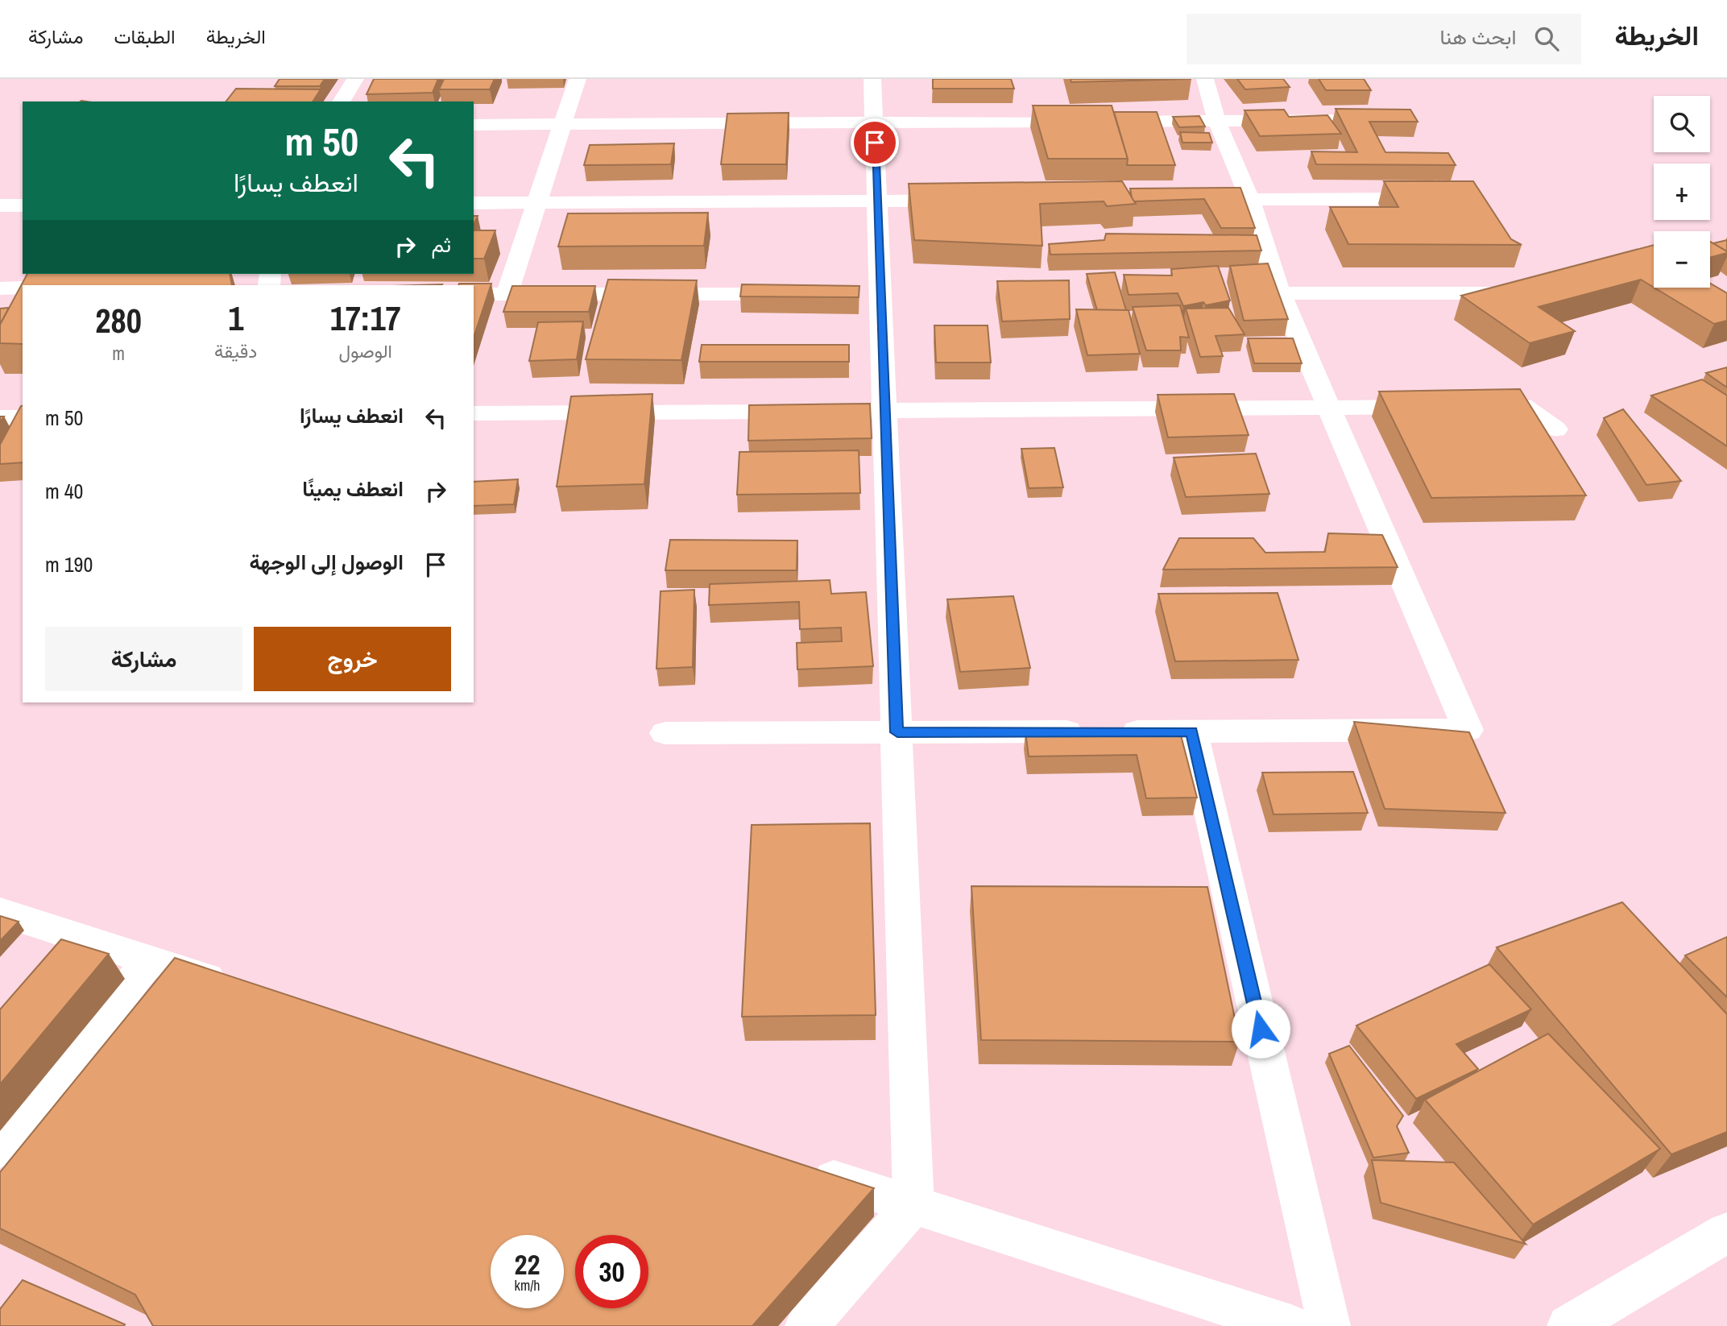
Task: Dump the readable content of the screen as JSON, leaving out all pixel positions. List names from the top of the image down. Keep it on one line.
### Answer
{"page":{"header":"الخريطة","search":"ابحث هنا","nav":["الخريطة","الطبقات","مشاركة"],"map_buttons":["+","−"],"turn":["50 m","انعطف يسارًا"],"then":"ثم","eta":["17:17","الوصول","1","دقيقة","280","m"],"list":[{"name":"انعطف يسارًا","value":"50 m"},{"name":"انعطف يمينًا","value":"40 m"},{"name":"الوصول إلى الوجهة","value":"190 m"}],"buttons":["خروج","مشاركة"],"speed":"22 km/h","limit":"30"}}
